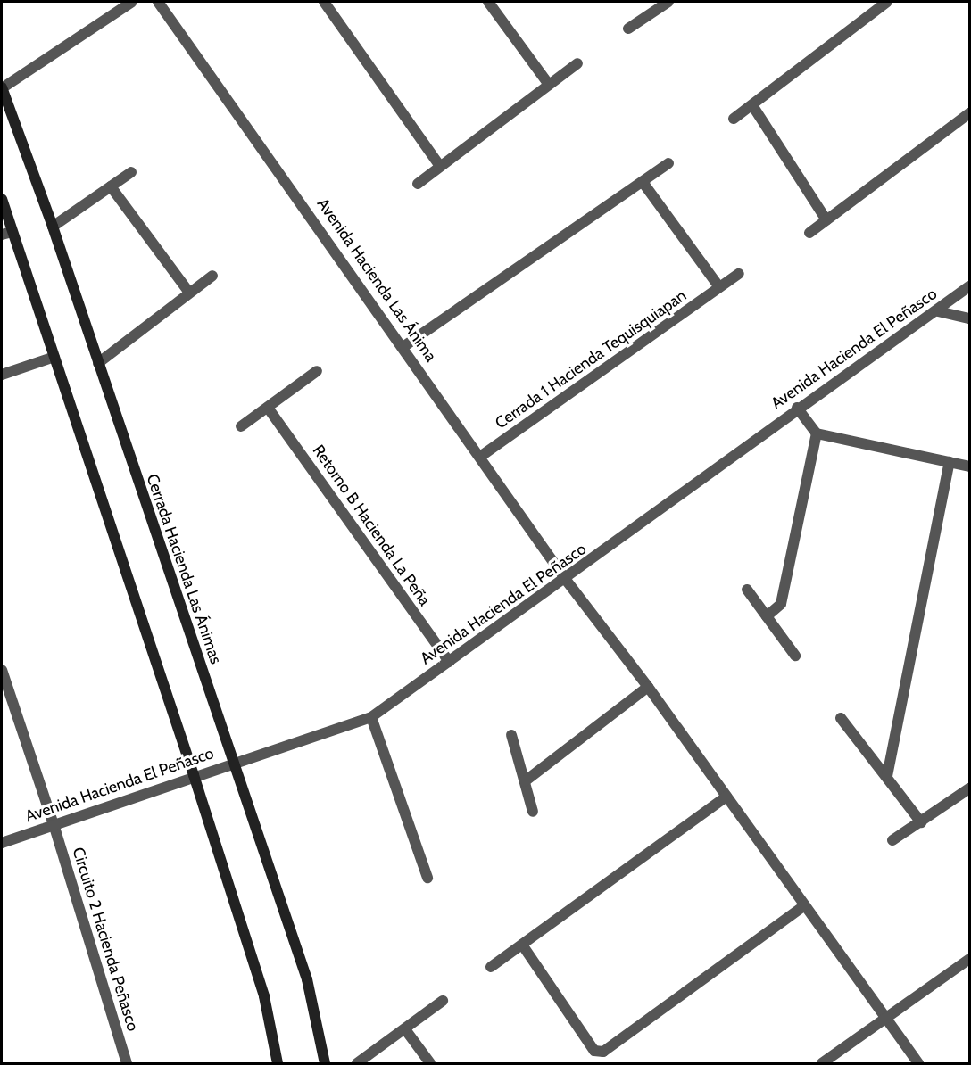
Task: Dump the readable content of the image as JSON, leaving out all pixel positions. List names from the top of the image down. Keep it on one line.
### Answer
{"streets":{"street":["Avenida Hacienda Las Ánima","Avenida Hacienda El Peñasco","Cerrada 1 Hacienda Tequisquiapan","Retorno B Hacienda La Peña","Cerrada Hacienda Las Ánimas","Circuito 2 Hacienda Peñasco"]},"crossings":[["Avenida Hacienda Las Ánima","Avenida Hacienda El Peñasco"],["Avenida Hacienda Las Ánima","Cerrada 1 Hacienda Tequisquiapan"],["Avenida Hacienda El Peñasco","Retorno B Hacienda La Peña"],["Avenida Hacienda El Peñasco","Cerrada Hacienda Las Ánimas"],["Avenida Hacienda El Peñasco","Circuito 2 Hacienda Peñasco"]]}
